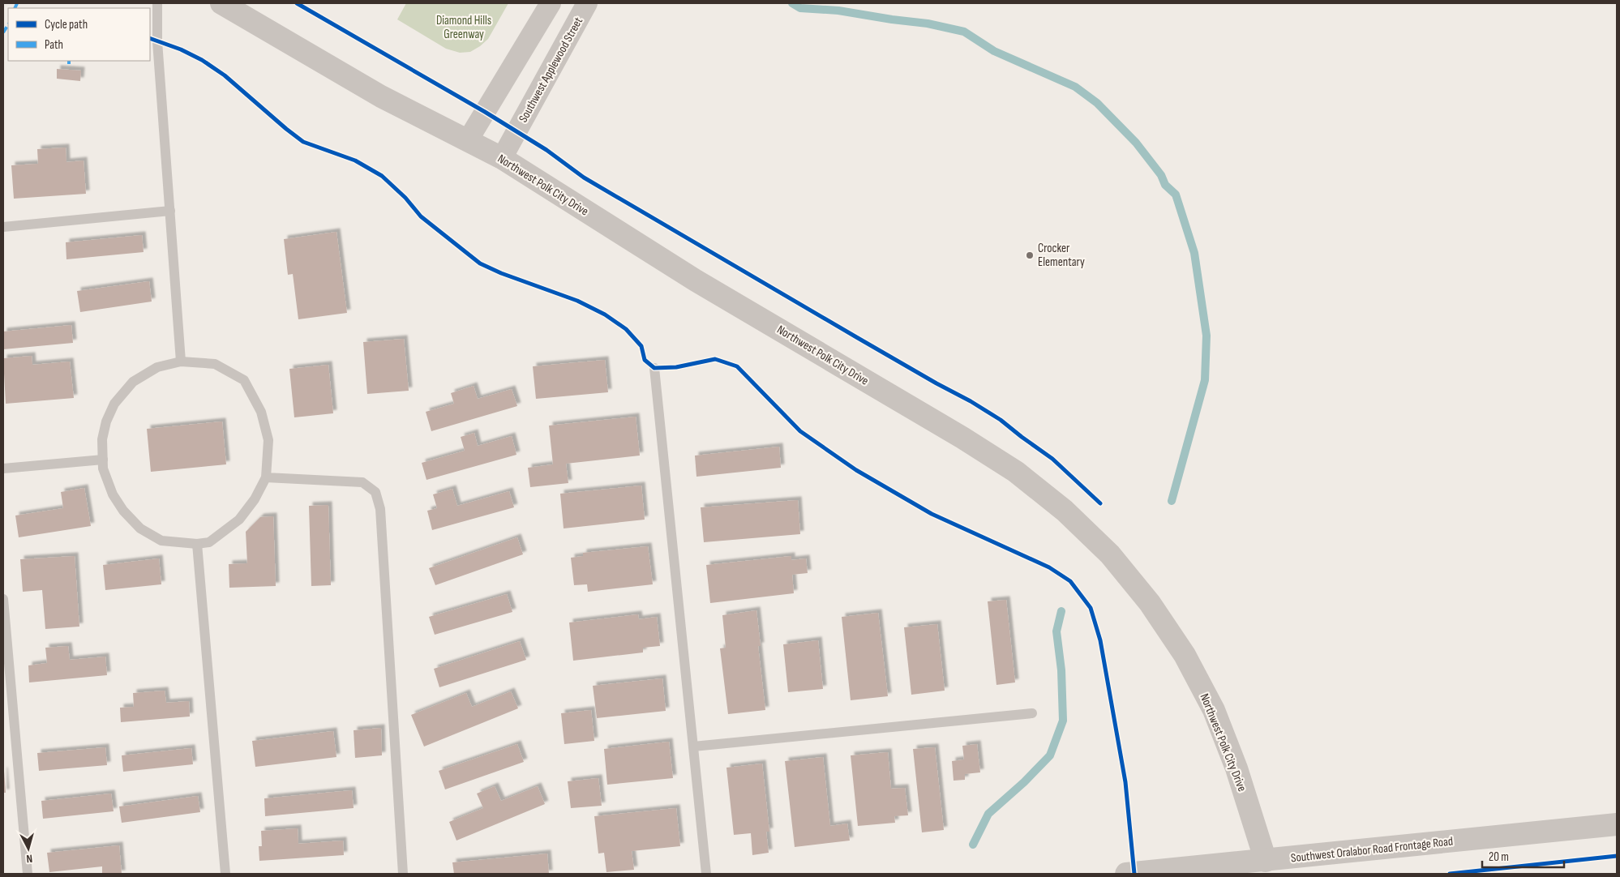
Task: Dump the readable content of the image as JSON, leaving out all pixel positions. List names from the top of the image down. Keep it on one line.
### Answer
{"streets":{"street":["Southwest Applewood Street","Northwest Polk City Drive","Southwest Oralabor Road Frontage Road"]},"crossings":[["Southwest Applewood Street","Northwest Polk City Drive"],["Northwest Polk City Drive","Southwest Oralabor Road Frontage Road"]],"parks":["Diamond Hills Greenway"],"places":["Crocker Elementary"],"legend":["Cycle path","Path"],"scale_bar":"20 m","north":"bottom"}
